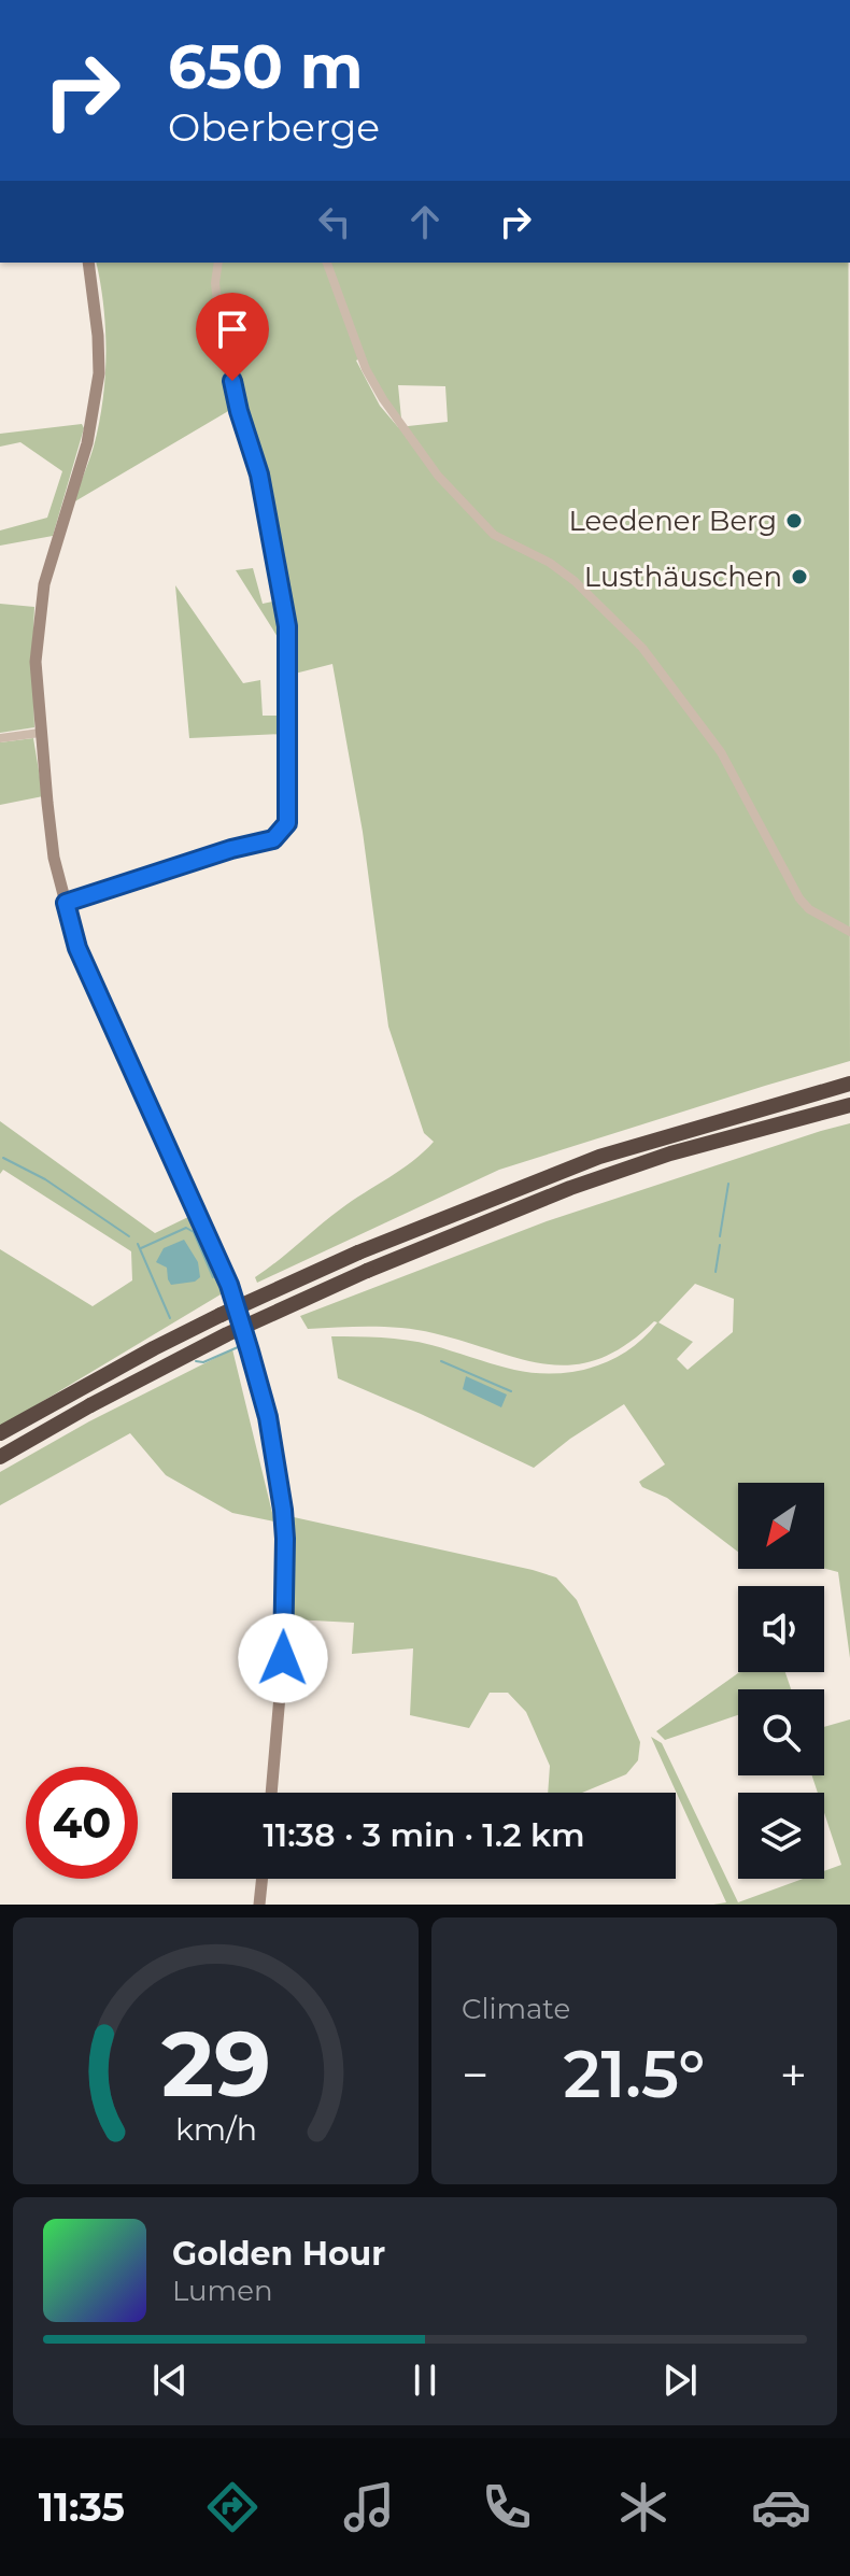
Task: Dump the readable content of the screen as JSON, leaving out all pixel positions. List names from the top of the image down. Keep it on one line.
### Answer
{"places":["Leedener Berg","Lusthäuschen"],"north":"bottom left","page":{"turn":["650 m","Oberberge"],"limit":"40","trip":"11:38 · 3 min · 1.2 km","tile":"Climate","heat":["−","21.5°","+"],"song":["Golden Hour","Lumen"],"tabs":"11:35","gauge":["29","km/h"]}}
